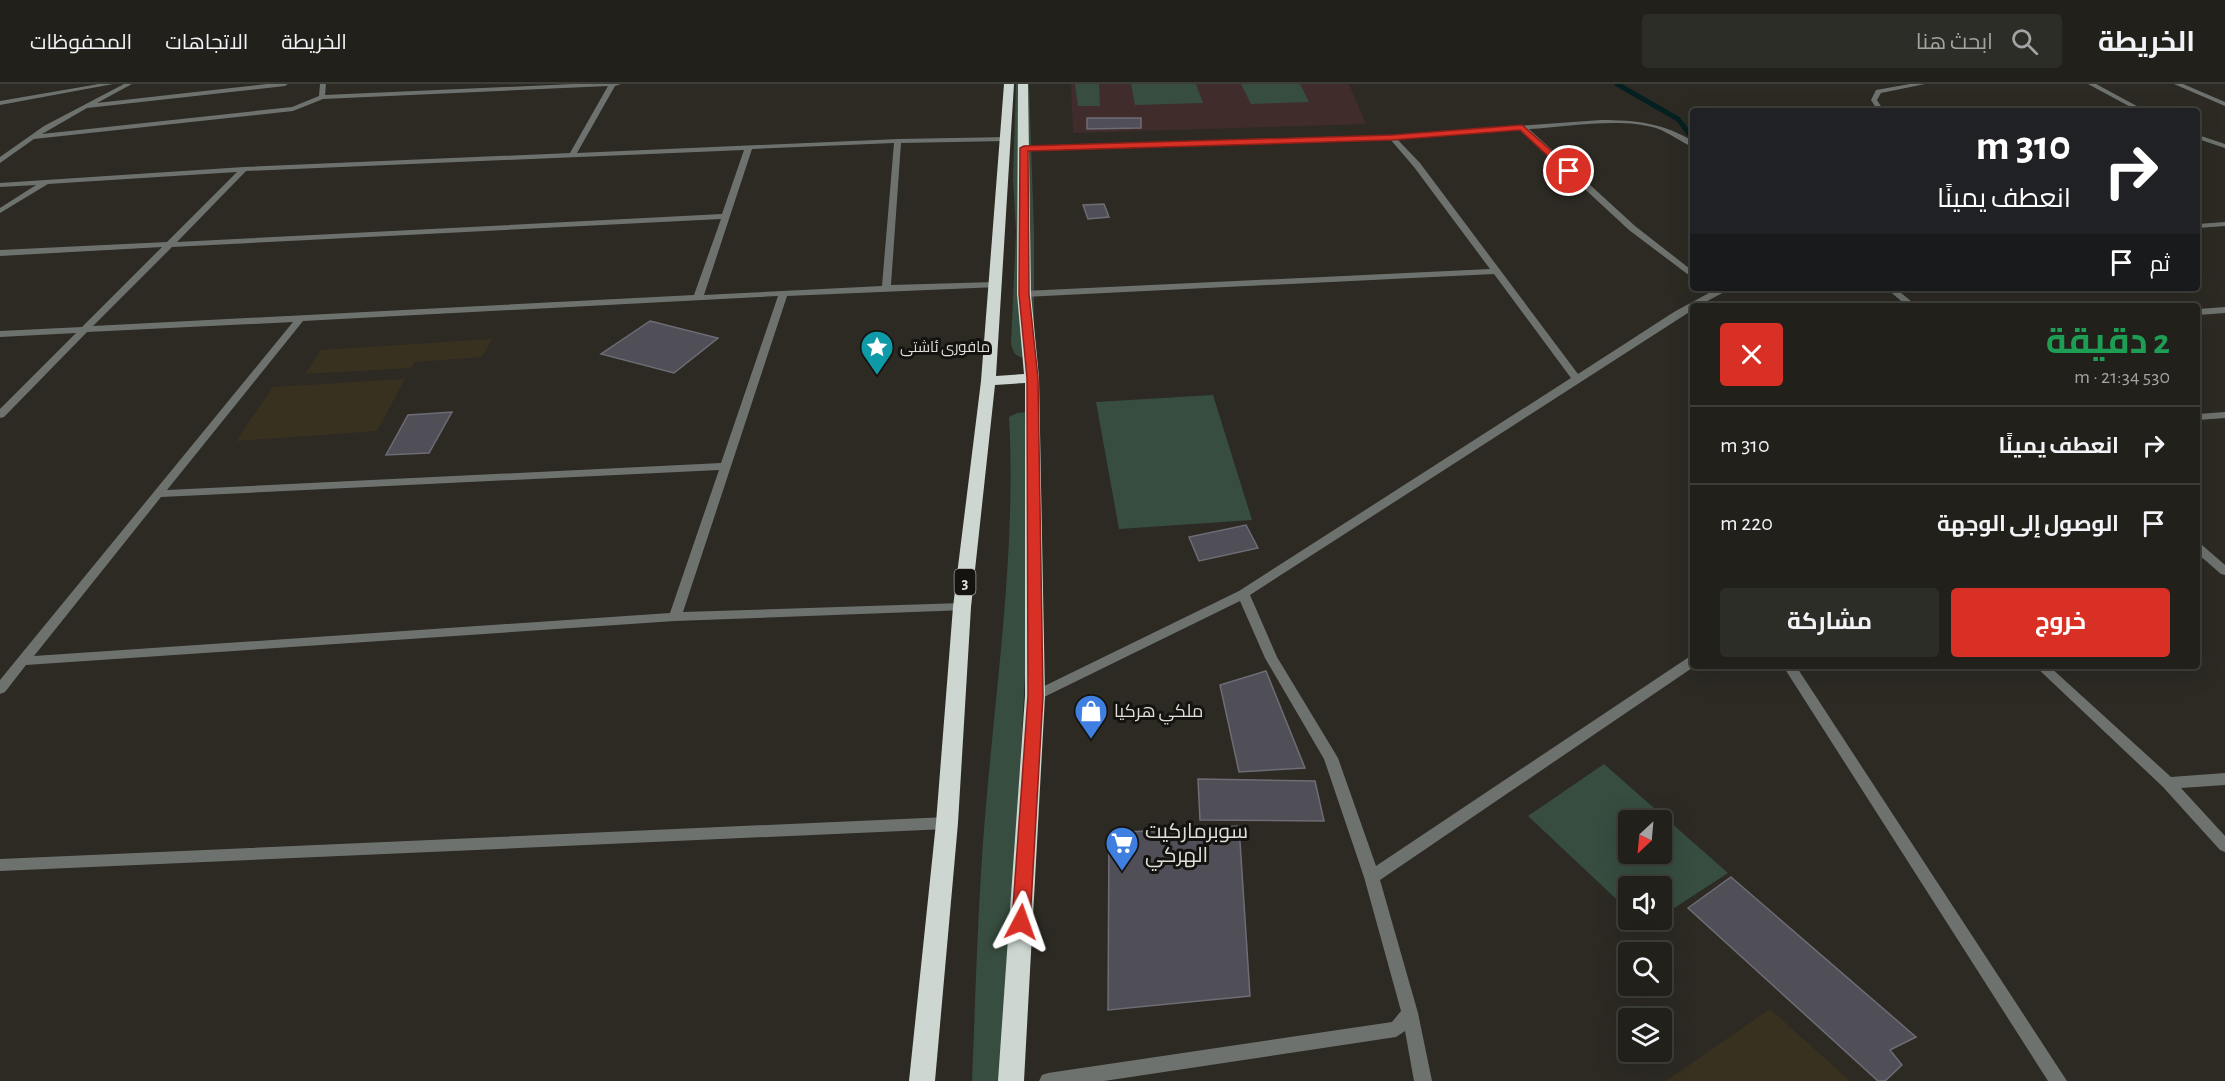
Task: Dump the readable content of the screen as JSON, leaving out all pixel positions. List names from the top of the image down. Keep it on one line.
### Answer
{"streets":{"highway":["3"]},"places":{"place":["مافوری ئاشتی"],"shop":["ملكي هركيا"],"supermarket":["سوبرماركيت الهركي"]},"north":"bottom left","page":{"header":"الخريطة","search":"ابحث هنا","nav":["الخريطة","الاتجاهات","المحفوظات"],"turn":["310 m","انعطف يمينًا"],"then":"ثم","heading":["2 دقيقة","530 m · 21:34"],"list":[{"name":"انعطف يمينًا","value":"310 m"},{"name":"الوصول إلى الوجهة","value":"220 m"}],"buttons":["خروج","مشاركة"]}}
